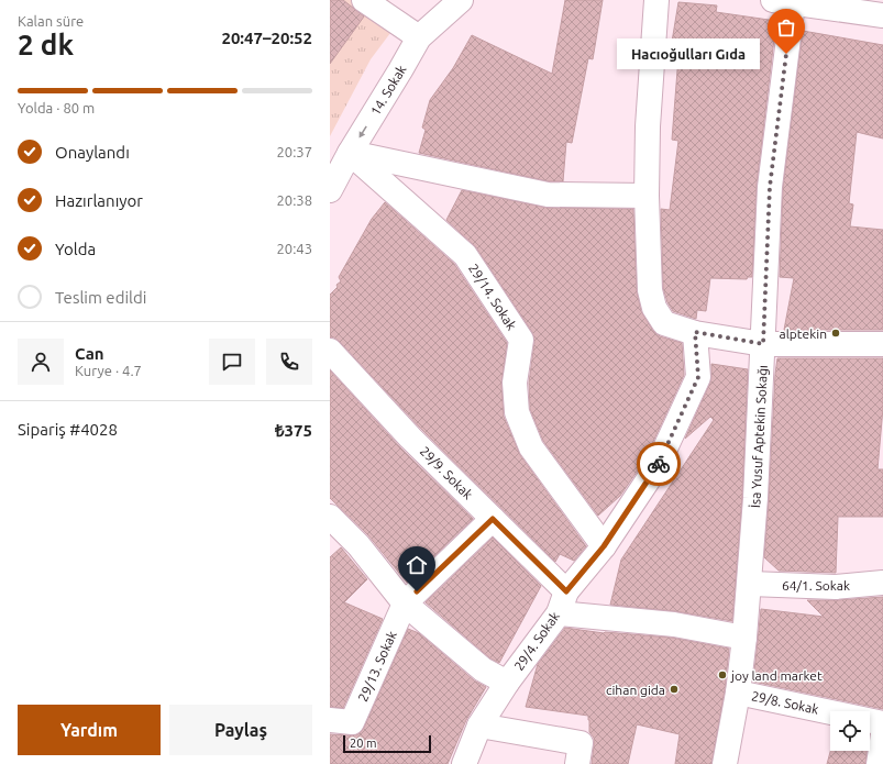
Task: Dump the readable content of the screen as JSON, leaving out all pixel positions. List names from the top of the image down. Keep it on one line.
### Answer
{"streets":{"street":["14. Sokak","29/14. Sokak","İsa Yusuf Aptekin Sokağı","29/9. Sokak","64/1. Sokak","29/4. Sokak","29/13. Sokak","29/8. Sokak"]},"crossings":[["14. Sokak","29/14. Sokak"],["29/14. Sokak","29/4. Sokak"],["İsa Yusuf Aptekin Sokağı","64/1. Sokak"],["İsa Yusuf Aptekin Sokağı","29/8. Sokak"],["29/9. Sokak","29/4. Sokak"],["29/9. Sokak","29/13. Sokak"]],"one_way":["14. Sokak"],"places":["Hacıoğulları Gıda","alptekin","joy land market","cihan gida"],"scale_bar":"20 m","page":{"heading":["2 dk","Kalan süre","20:47–20:52"],"panel":["Can","Kurye · 4.7","Sipariş #4028","₺375"],"bubble":"Hacıoğulları Gıda","bar":"Yolda · 80 m","list":[["Onaylandı","20:37"],["Hazırlanıyor","20:38"],["Yolda","20:43"],"Teslim edildi"],"buttons":["Yardım","Paylaş"],"scale":"20 m"}}
